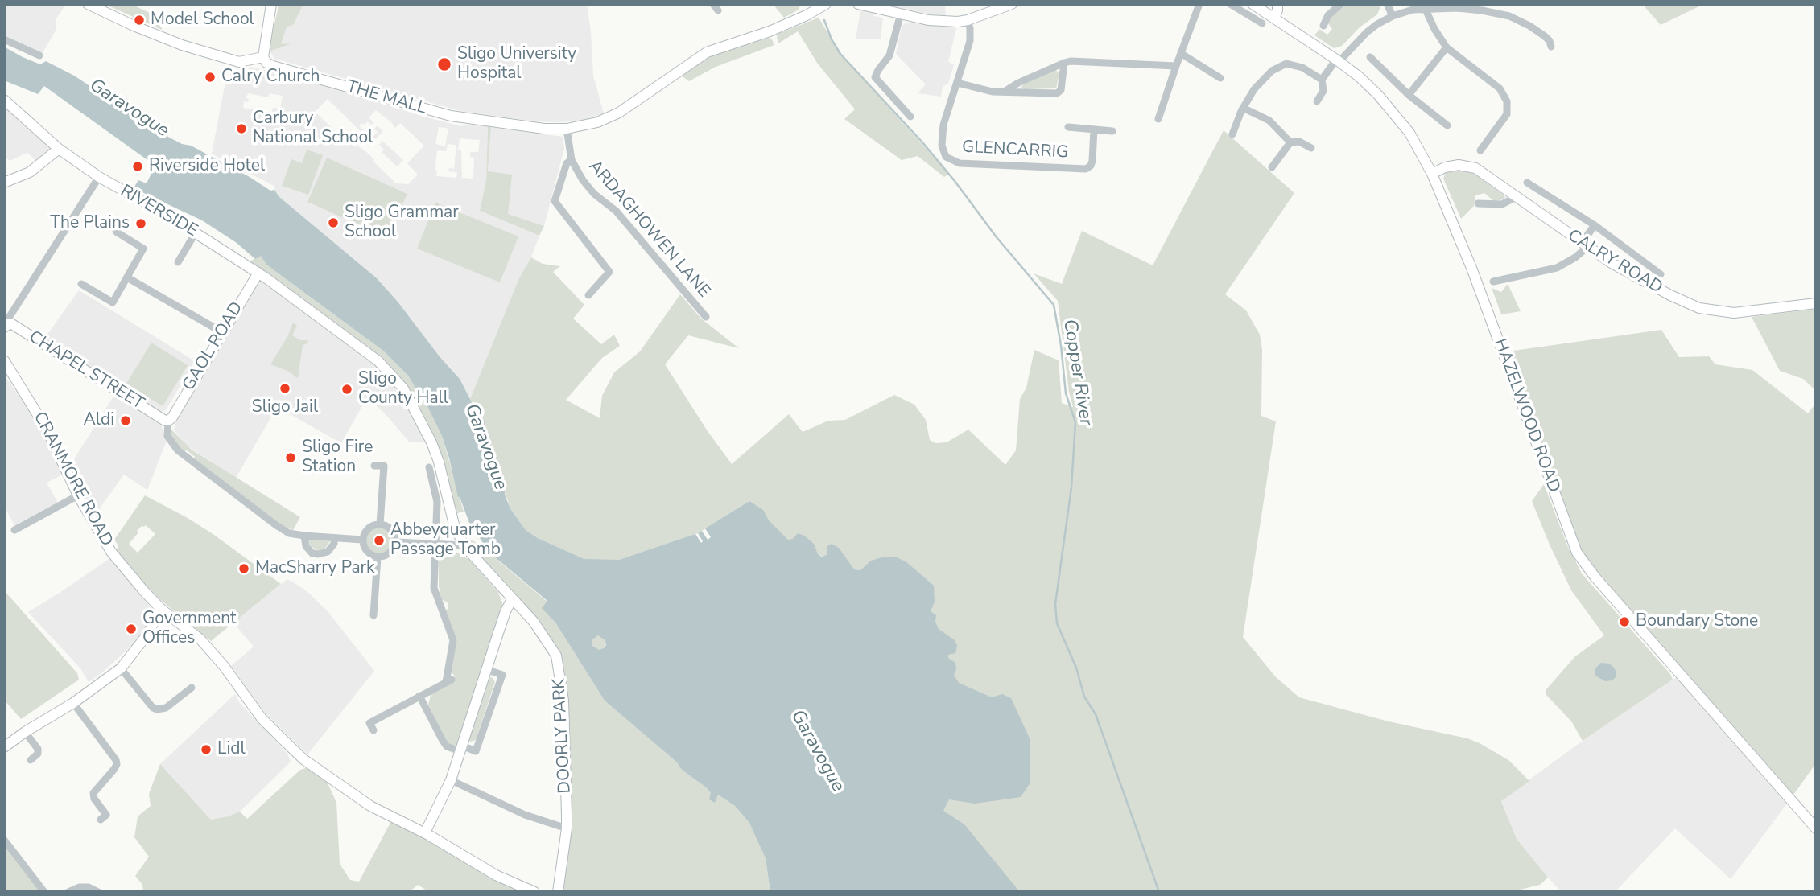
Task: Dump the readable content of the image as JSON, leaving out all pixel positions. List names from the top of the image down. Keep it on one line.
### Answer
{"streets":{"street":["THE MALL","GLENCARRIG","RIVERSIDE","ARDAGHOWEN LANE","CALRY ROAD","GAOL ROAD","CHAPEL STREET","HAZELWOOD ROAD","CRANMORE ROAD","DOORLY PARK"]},"crossings":[["THE MALL","ARDAGHOWEN LANE"],["RIVERSIDE","GAOL ROAD"],["RIVERSIDE","DOORLY PARK"],["CALRY ROAD","HAZELWOOD ROAD"],["GAOL ROAD","CHAPEL STREET"]],"water":["Garavogue","Copper River"],"places":["Model School","Sligo University Hospital","Calry Church","Carbury National School","Riverside Hotel","Sligo Grammar School","The Plains","Sligo Jail","Sligo County Hall","Aldi","Sligo Fire Station","Abbeyquarter Passage Tomb","MacSharry Park","Boundary Stone","Government Offices","Lidl"]}
